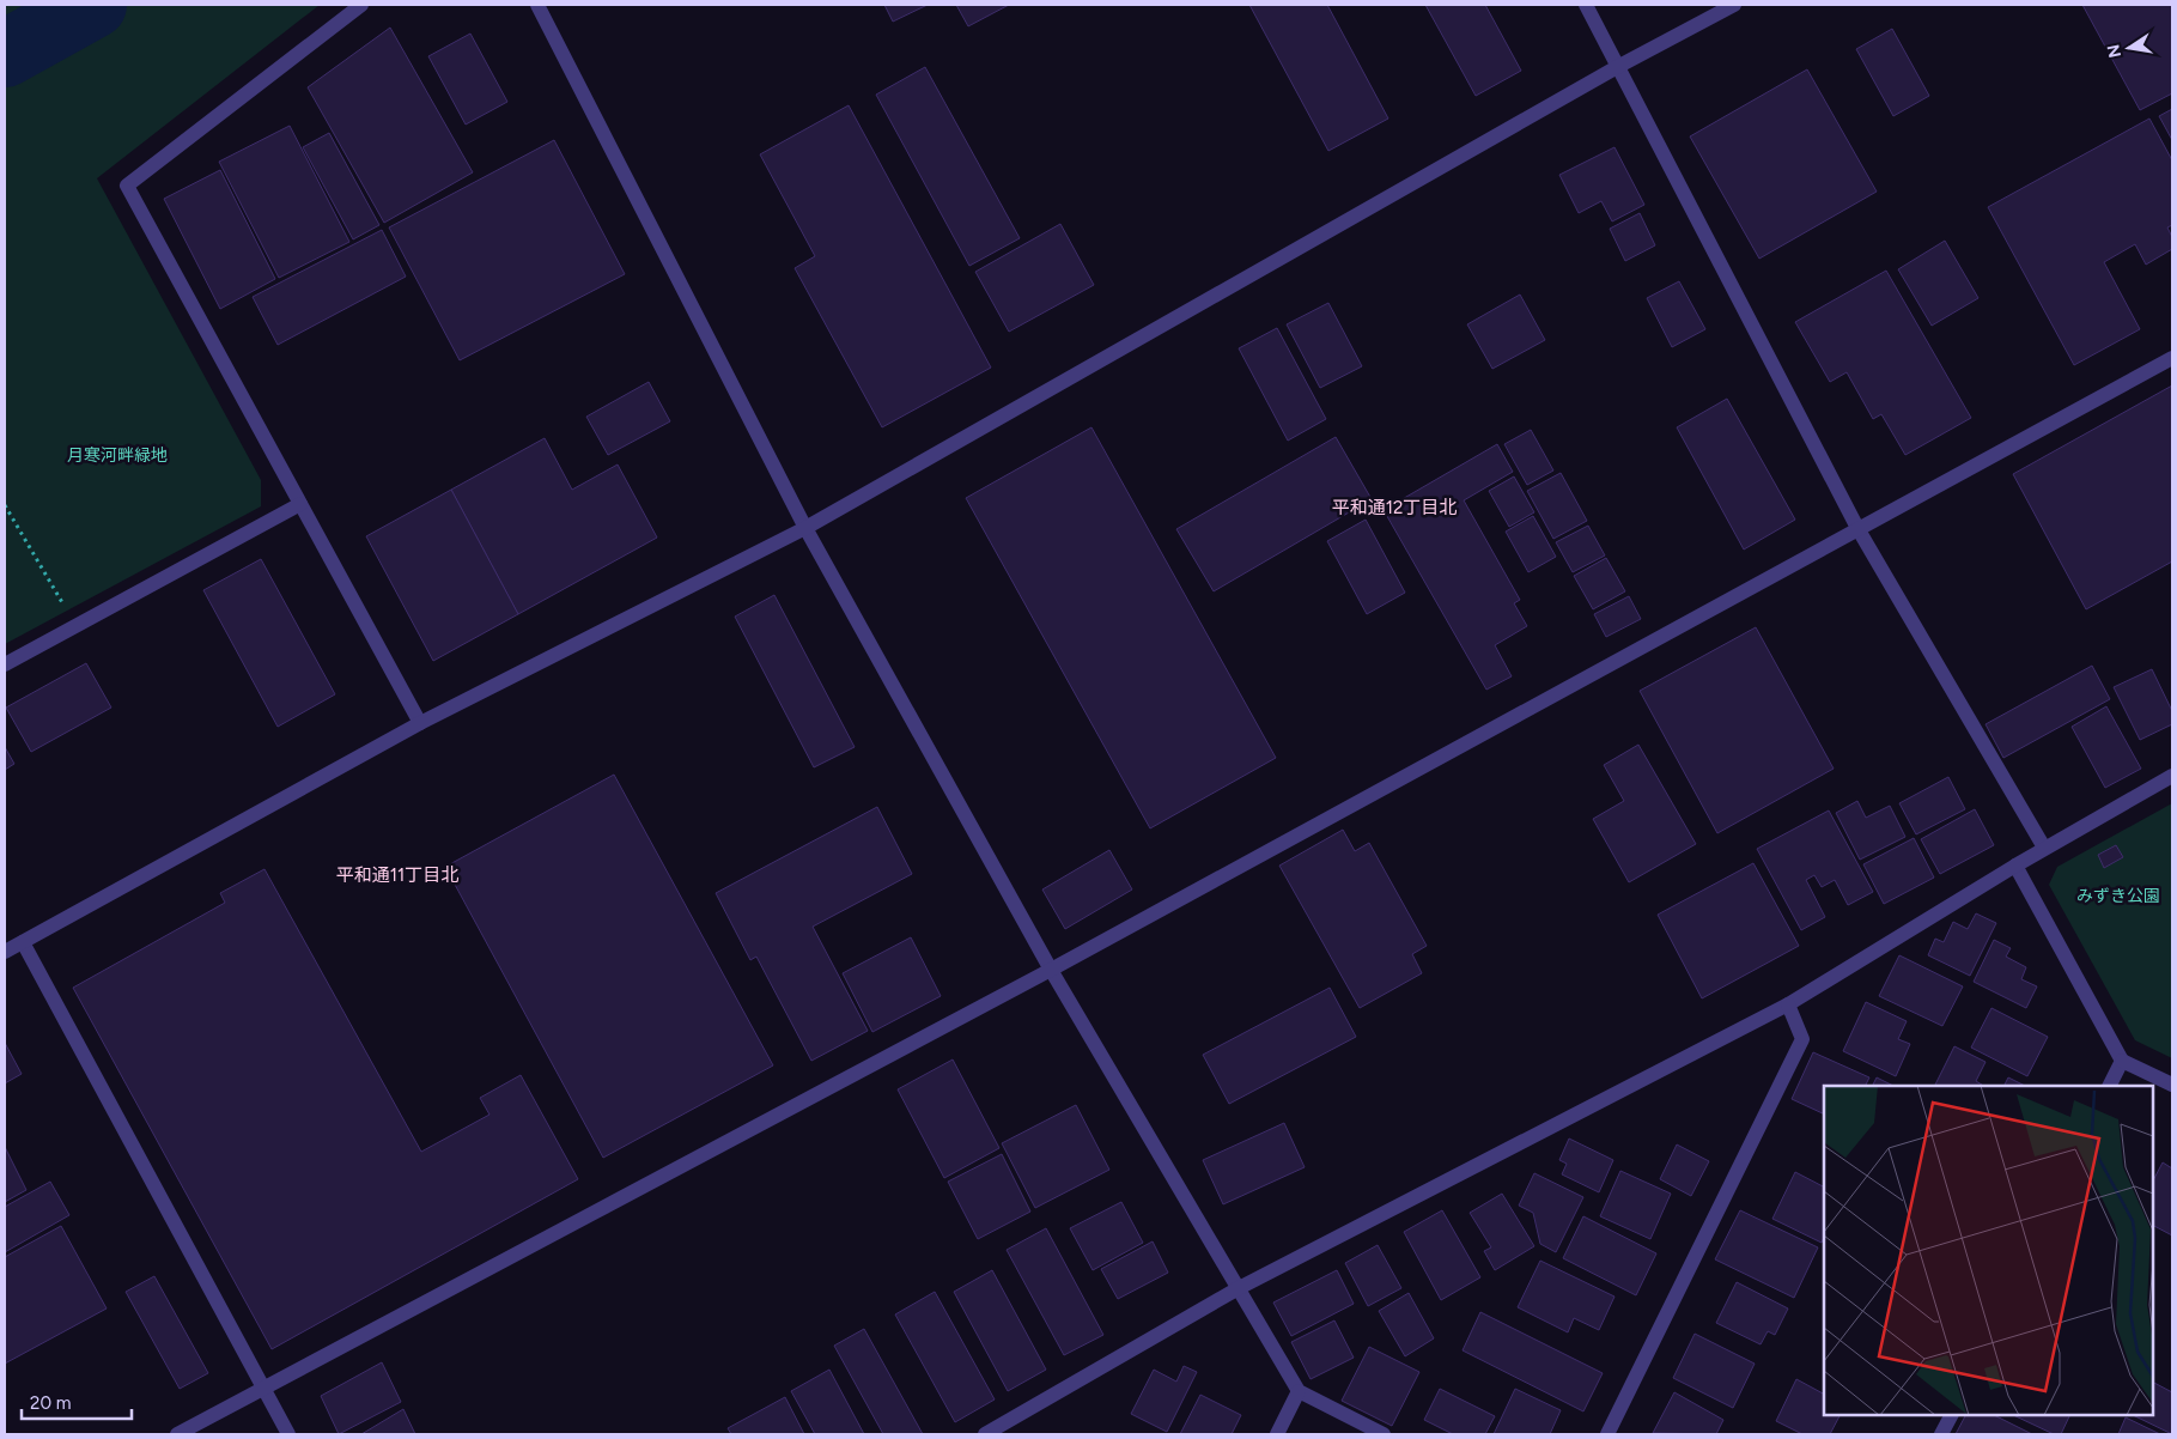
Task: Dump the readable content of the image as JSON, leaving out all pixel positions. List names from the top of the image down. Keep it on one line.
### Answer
{"districts":["平和通12丁目北","平和通11丁目北"],"parks":["月寒河畔緑地","みずき公園"],"scale_bar":"20 m","north":"left"}
